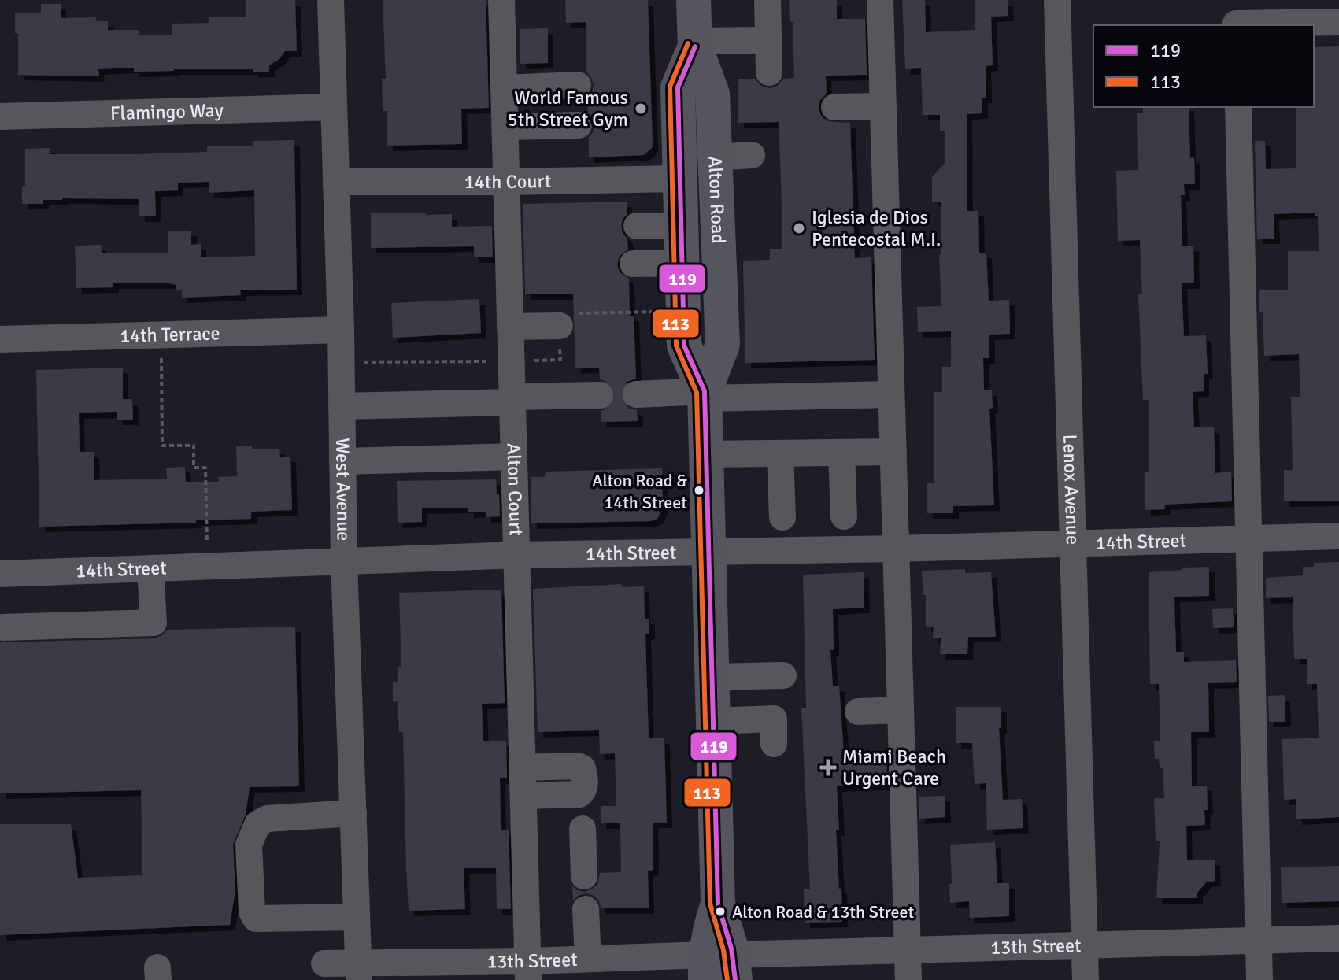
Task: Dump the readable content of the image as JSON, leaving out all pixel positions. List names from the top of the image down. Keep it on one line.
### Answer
{"streets":{"highway":["Alton Road"],"street":["Flamingo Way","14th Court","14th Terrace","Alton Court","Lenox Avenue","West Avenue","14th Street","13th Street"]},"crossings":[["Flamingo Way","West Avenue"],["14th Court","Alton Road"],["14th Court","Alton Court"],["14th Court","West Avenue"],["Alton Road","14th Street"],["Alton Road","13th Street"],["14th Terrace","West Avenue"],["Alton Court","14th Street"],["Alton Court","13th Street"],["Lenox Avenue","14th Street"],["Lenox Avenue","13th Street"],["West Avenue","14th Street"],["West Avenue","13th Street"]],"places":{"other":["World Famous 5th Street Gym","Iglesia de Dios Pentecostal M.I.","Alton Road & 14th Street","Alton Road & 13th Street"],"health":["Miami Beach Urgent Care"]},"lines":["transit line 113","transit line 119"],"legend":["119","113"]}
